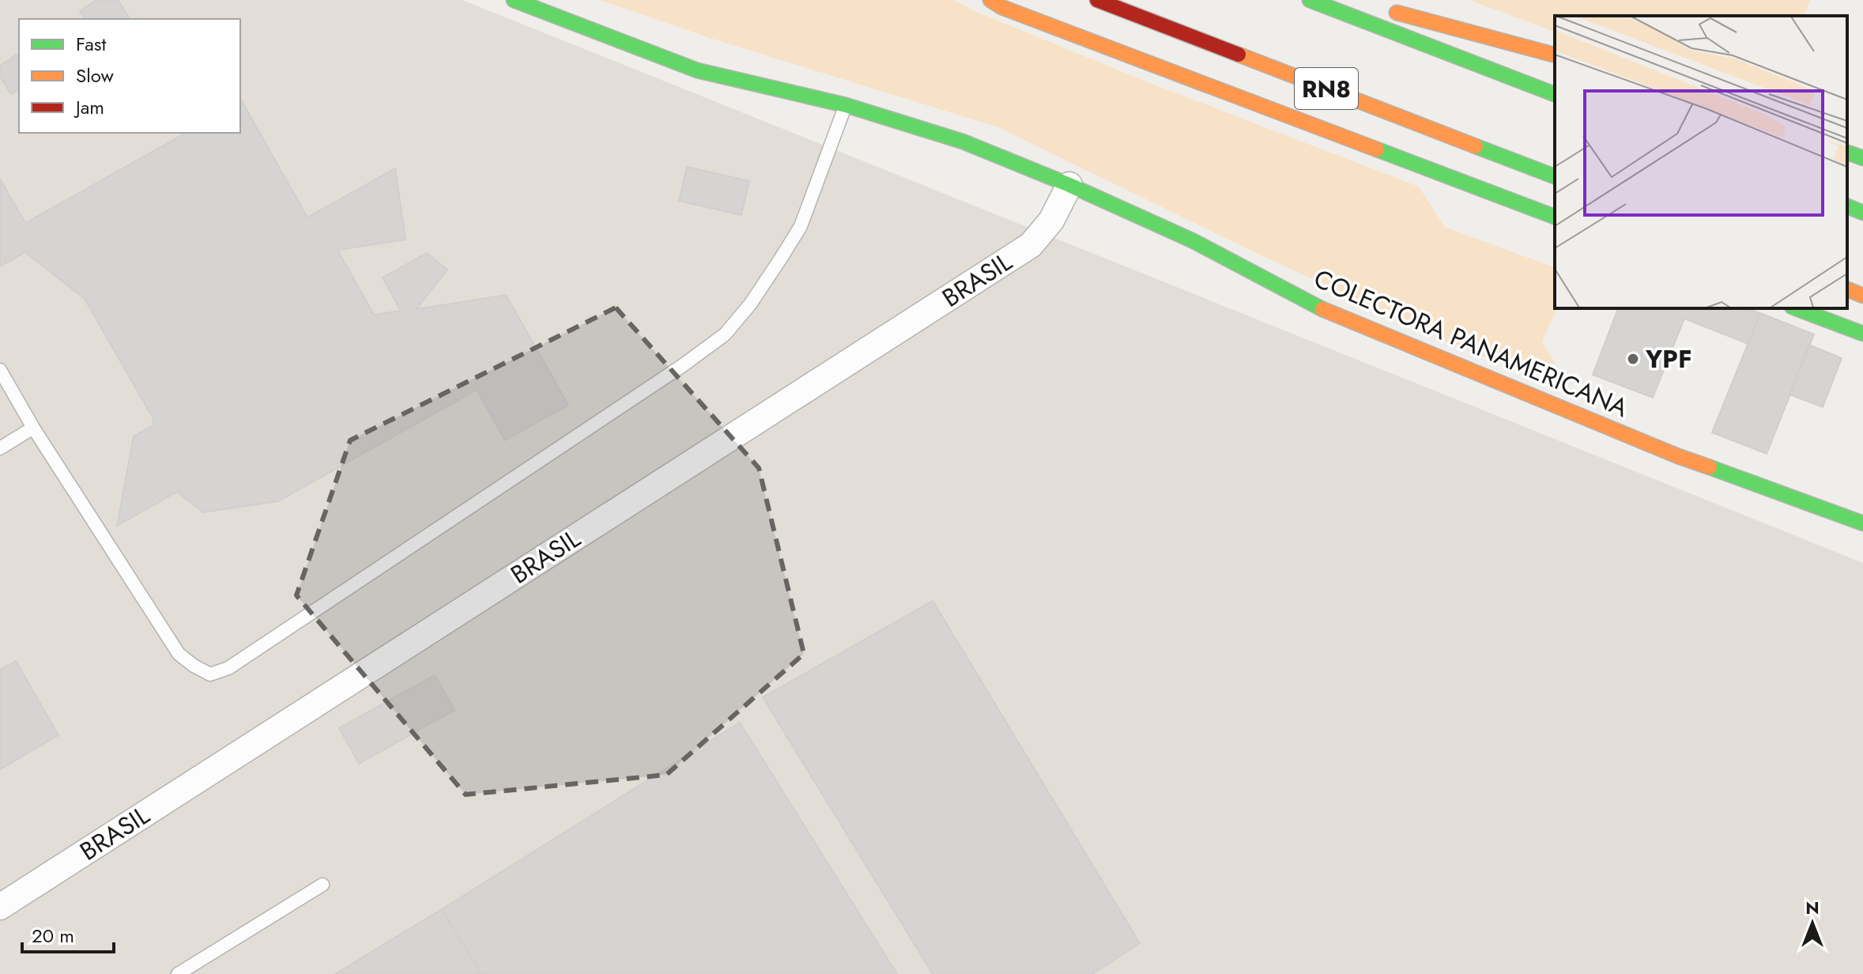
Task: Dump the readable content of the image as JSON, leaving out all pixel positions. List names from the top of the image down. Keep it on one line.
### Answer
{"streets":{"main road":["RN8","COLECTORA PANAMERICANA"],"street":["BRASIL"]},"crossings":[["BRASIL","COLECTORA PANAMERICANA"]],"places":["YPF"],"legend":["Fast","Slow","Jam"],"scale_bar":"20 m","north":"top"}
